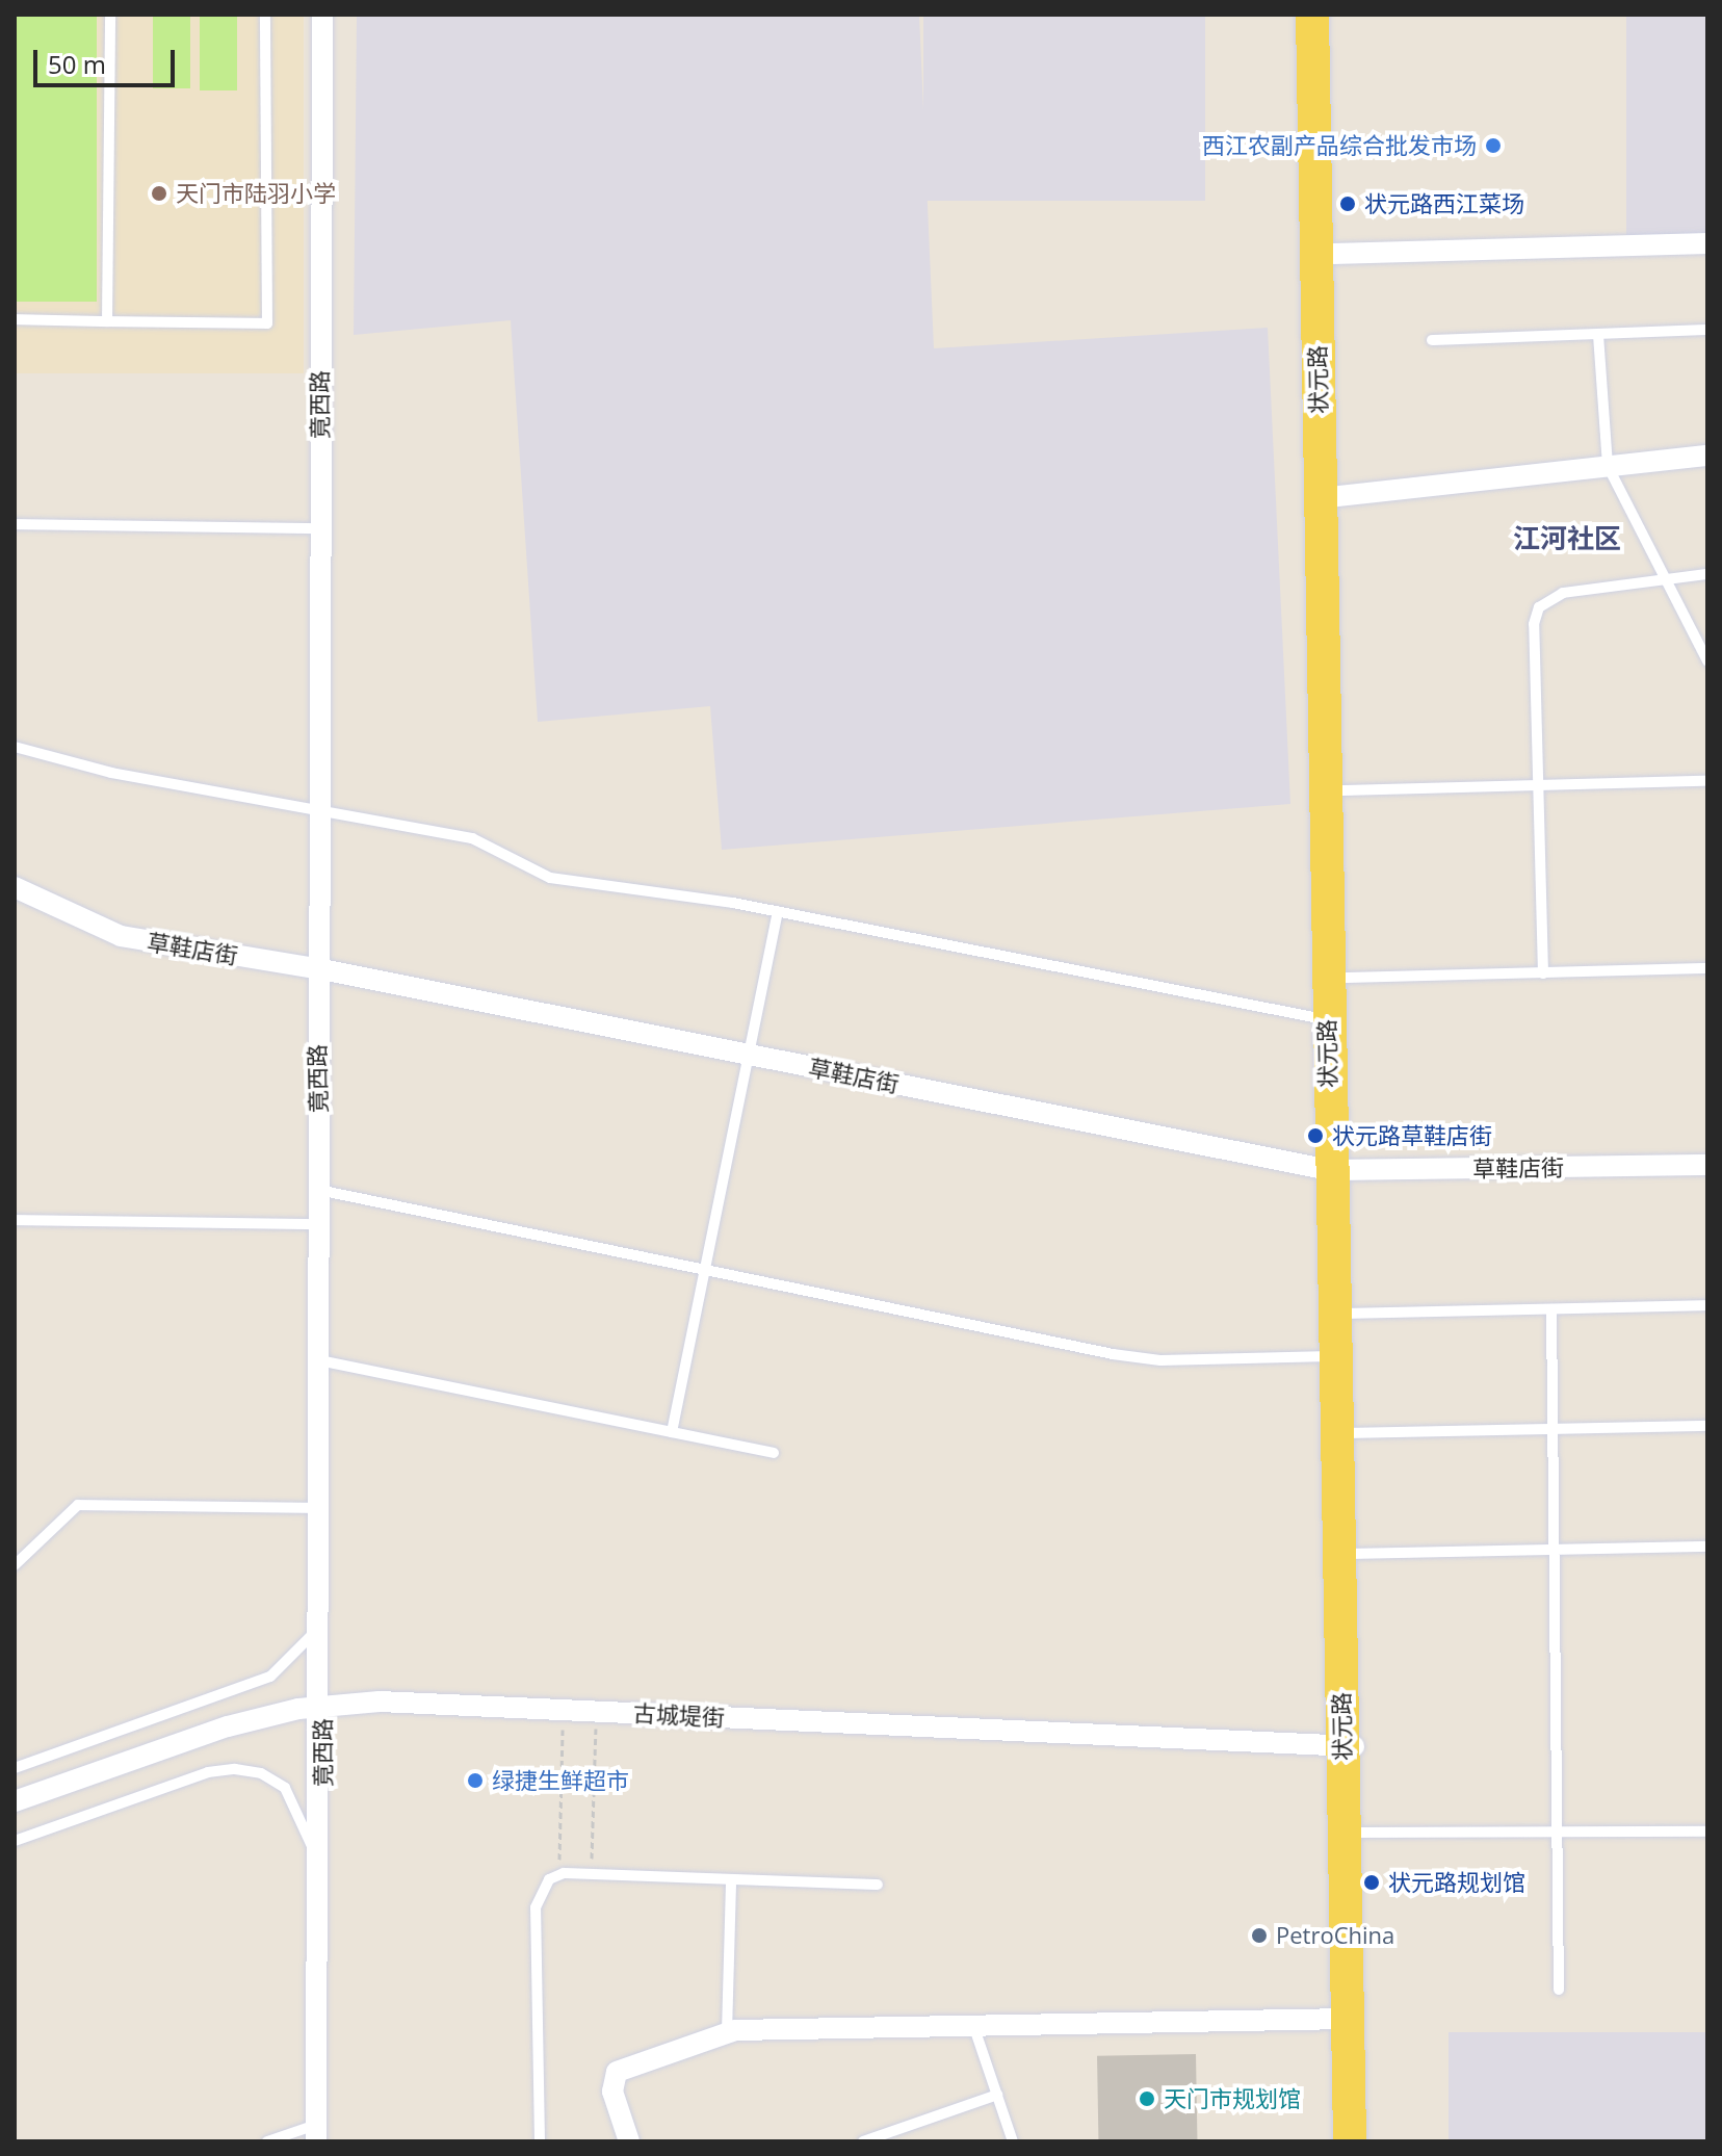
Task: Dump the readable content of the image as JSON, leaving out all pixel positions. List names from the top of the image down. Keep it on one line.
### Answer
{"streets":{"main road":["状元路"],"street":["竟西路","草鞋店街","古城堤街"]},"crossings":[["状元路","草鞋店街"],["状元路","古城堤街"],["竟西路","草鞋店街"],["竟西路","古城堤街"]],"districts":["江河社区"],"places":["西江农副产品综合批发市场","天门市陆羽小学","状元路西江菜场","状元路草鞋店街","绿捷生鲜超市","状元路规划馆","PetroChina","天门市规划馆"],"scale_bar":"50 m"}
